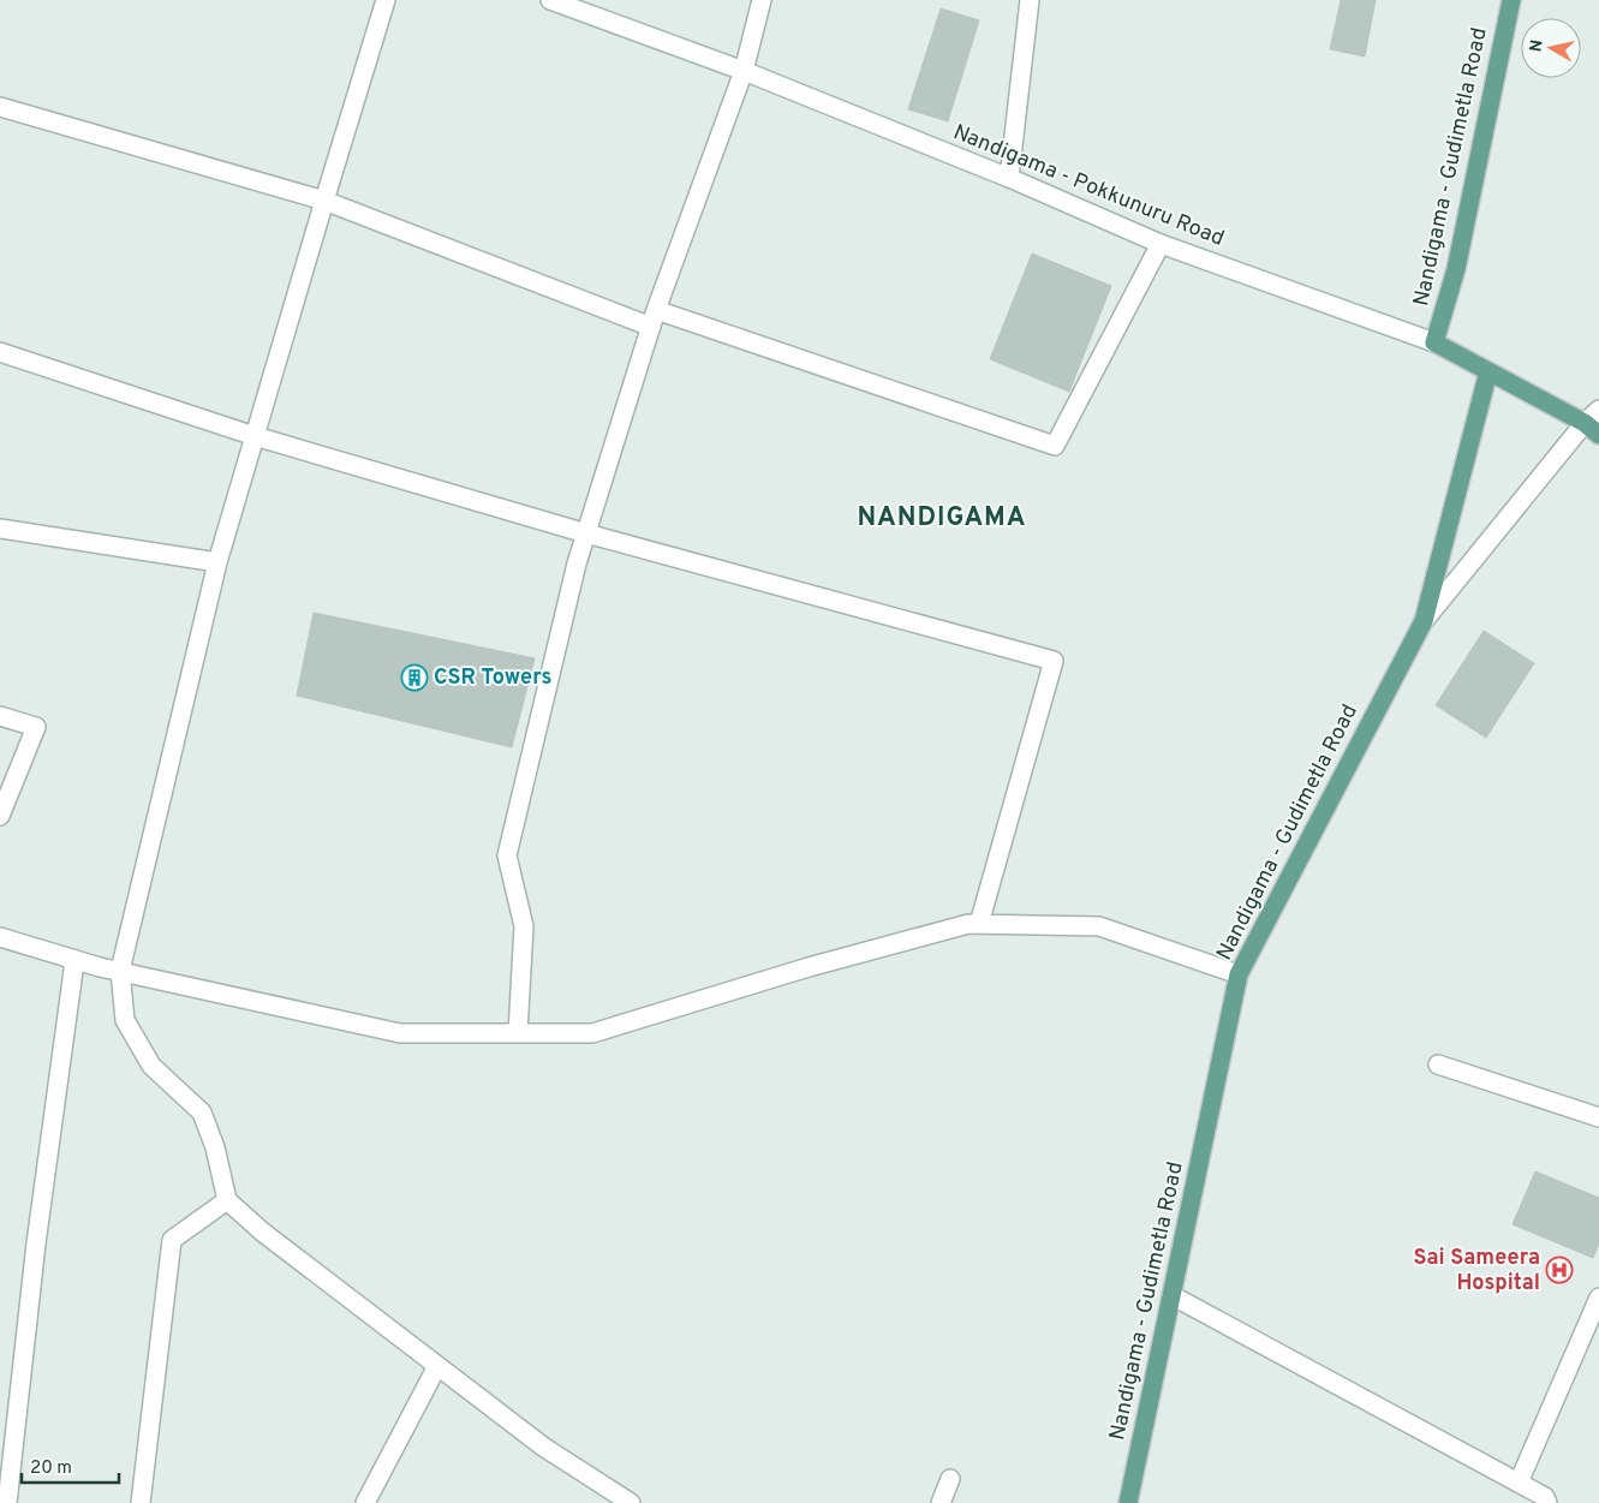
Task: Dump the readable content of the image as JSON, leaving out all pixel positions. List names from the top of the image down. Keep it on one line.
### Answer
{"streets":{"main road":["Nandigama - Gudimetla Road","Nandigama - Pokkunuru Road"]},"crossings":[["Nandigama - Gudimetla Road","Nandigama - Pokkunuru Road"]],"districts":["NANDIGAMA"],"places":{"building":["CSR Towers"],"hospital":["Sai Sameera Hospital"]},"scale_bar":"20 m","north":"left"}
